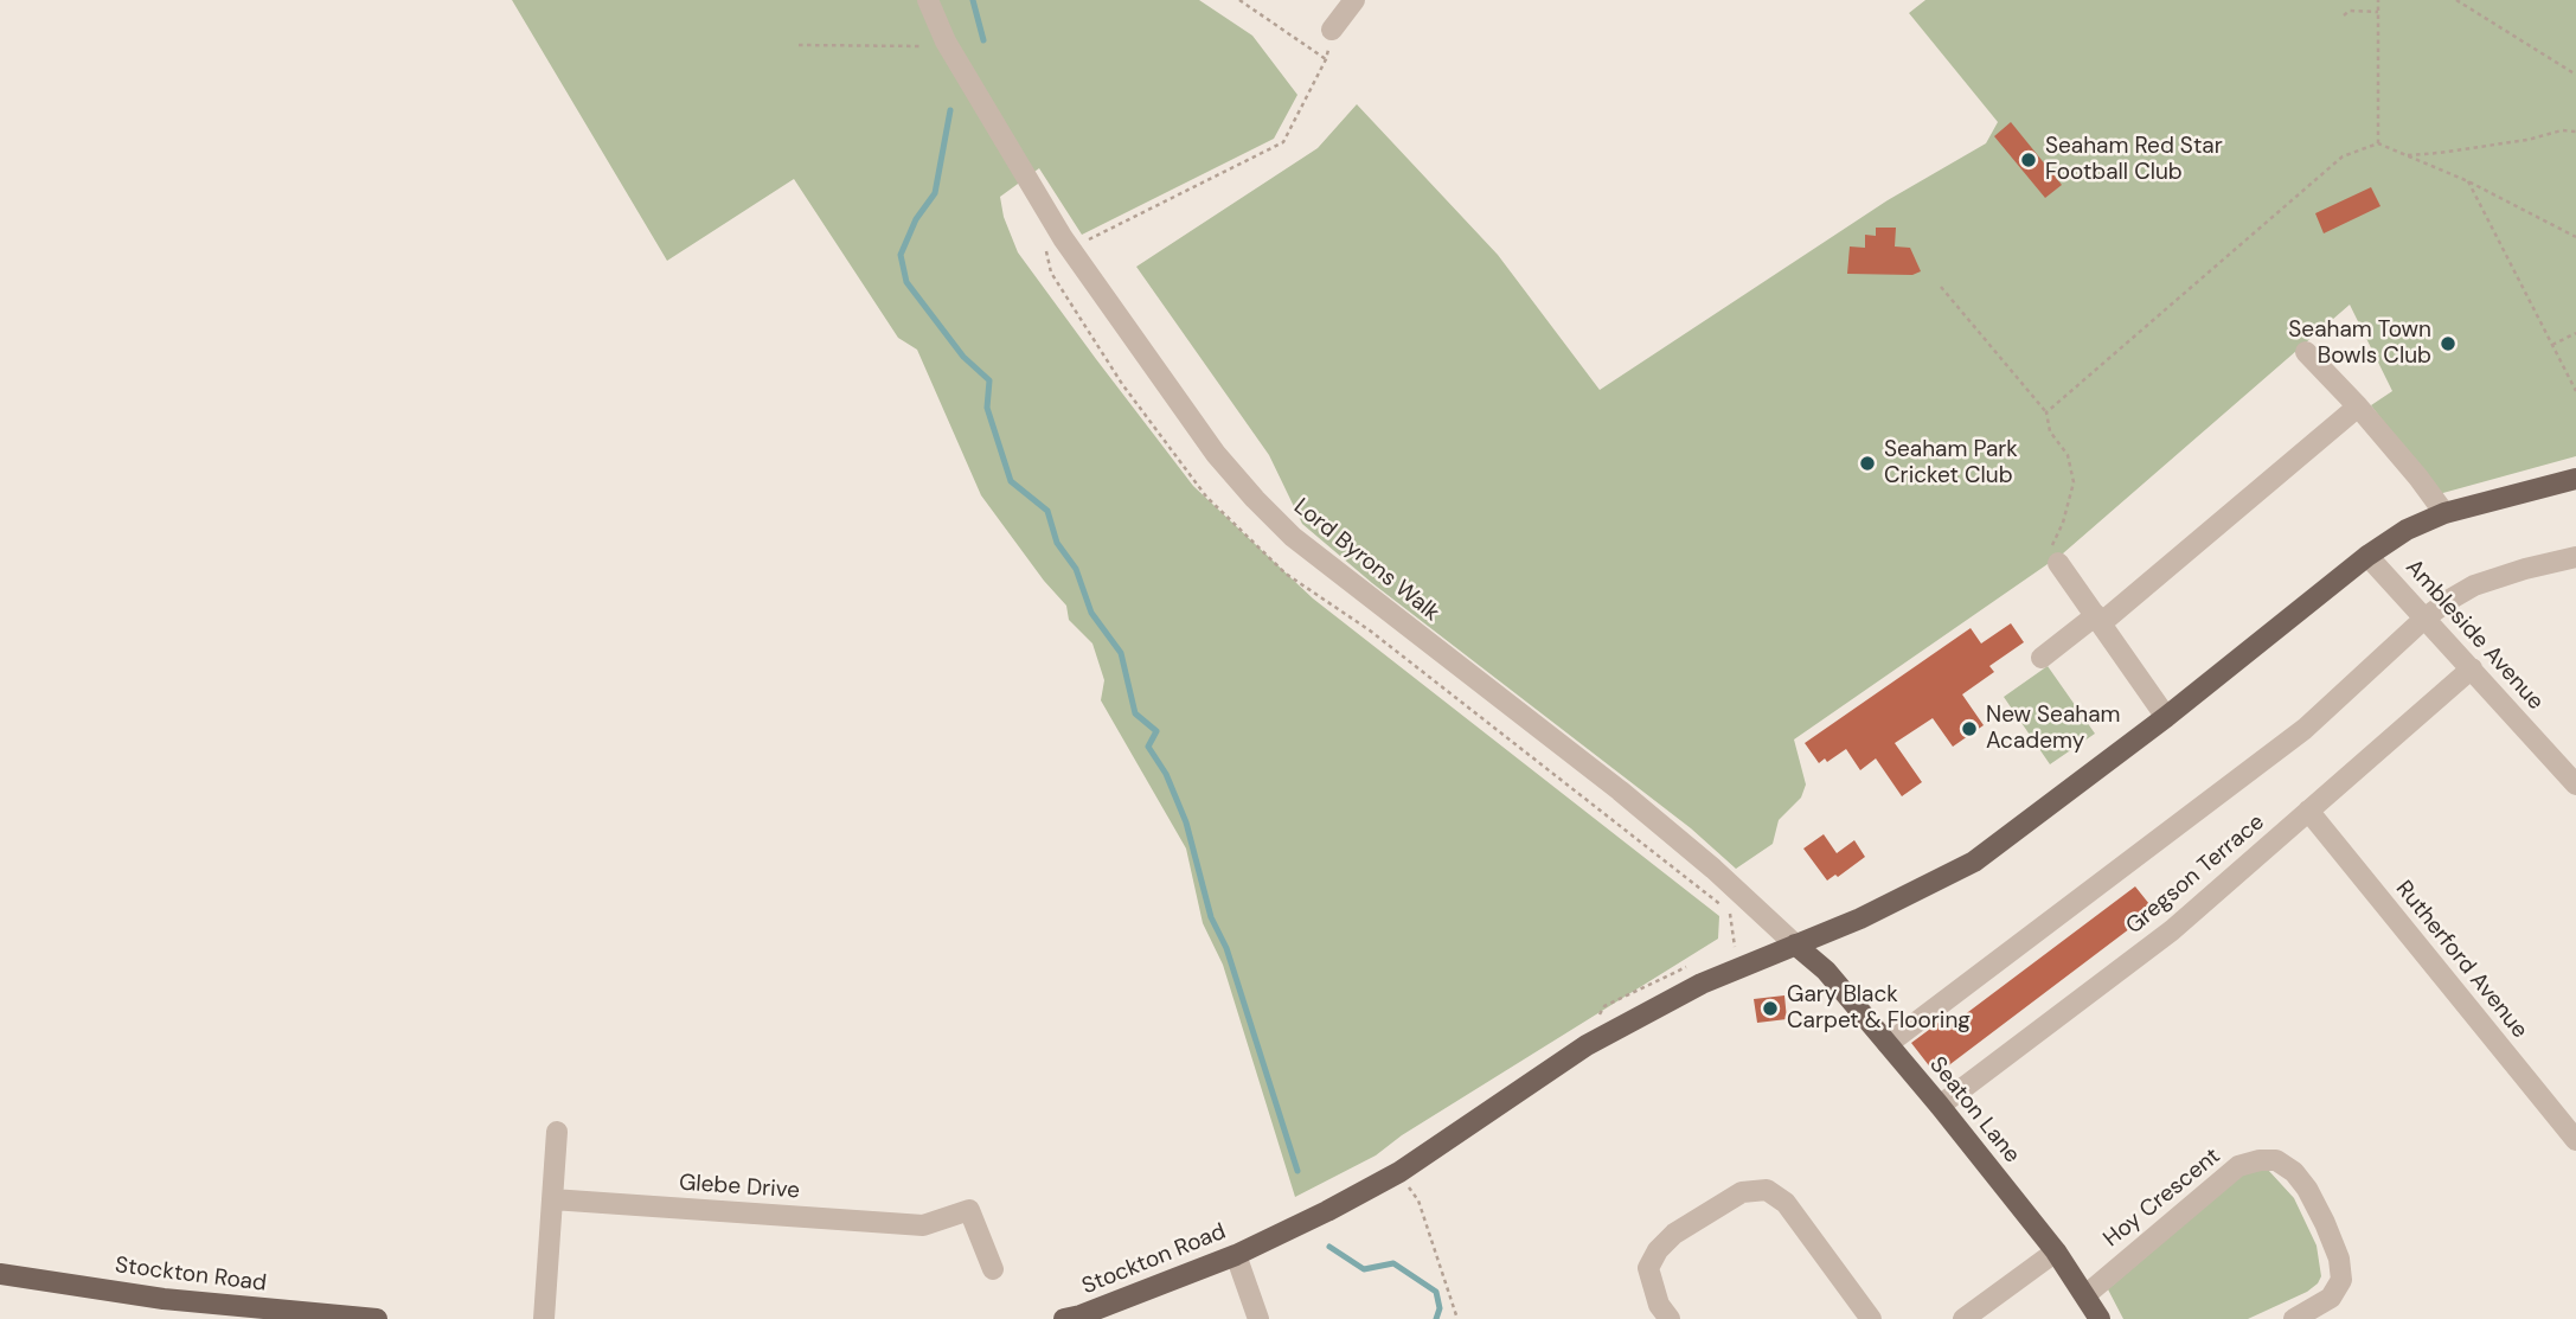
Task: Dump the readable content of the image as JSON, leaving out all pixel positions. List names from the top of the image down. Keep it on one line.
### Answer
{"streets":{"main road":["Seaton Lane","Stockton Road"],"street":["Lord Byrons Walk","Ambleside Avenue","Gregson Terrace","Rutherford Avenue","Glebe Drive","Hoy Crescent"]},"crossings":[["Lord Byrons Walk","Seaton Lane"],["Lord Byrons Walk","Stockton Road"],["Ambleside Avenue","Gregson Terrace"],["Ambleside Avenue","Stockton Road"],["Gregson Terrace","Rutherford Avenue"],["Gregson Terrace","Seaton Lane"],["Seaton Lane","Hoy Crescent"],["Seaton Lane","Stockton Road"]],"places":["Seaham Red Star Football Club","Seaham Town Bowls Club","Seaham Park Cricket Club","New Seaham Academy","Gary Black Carpet & Flooring"]}
